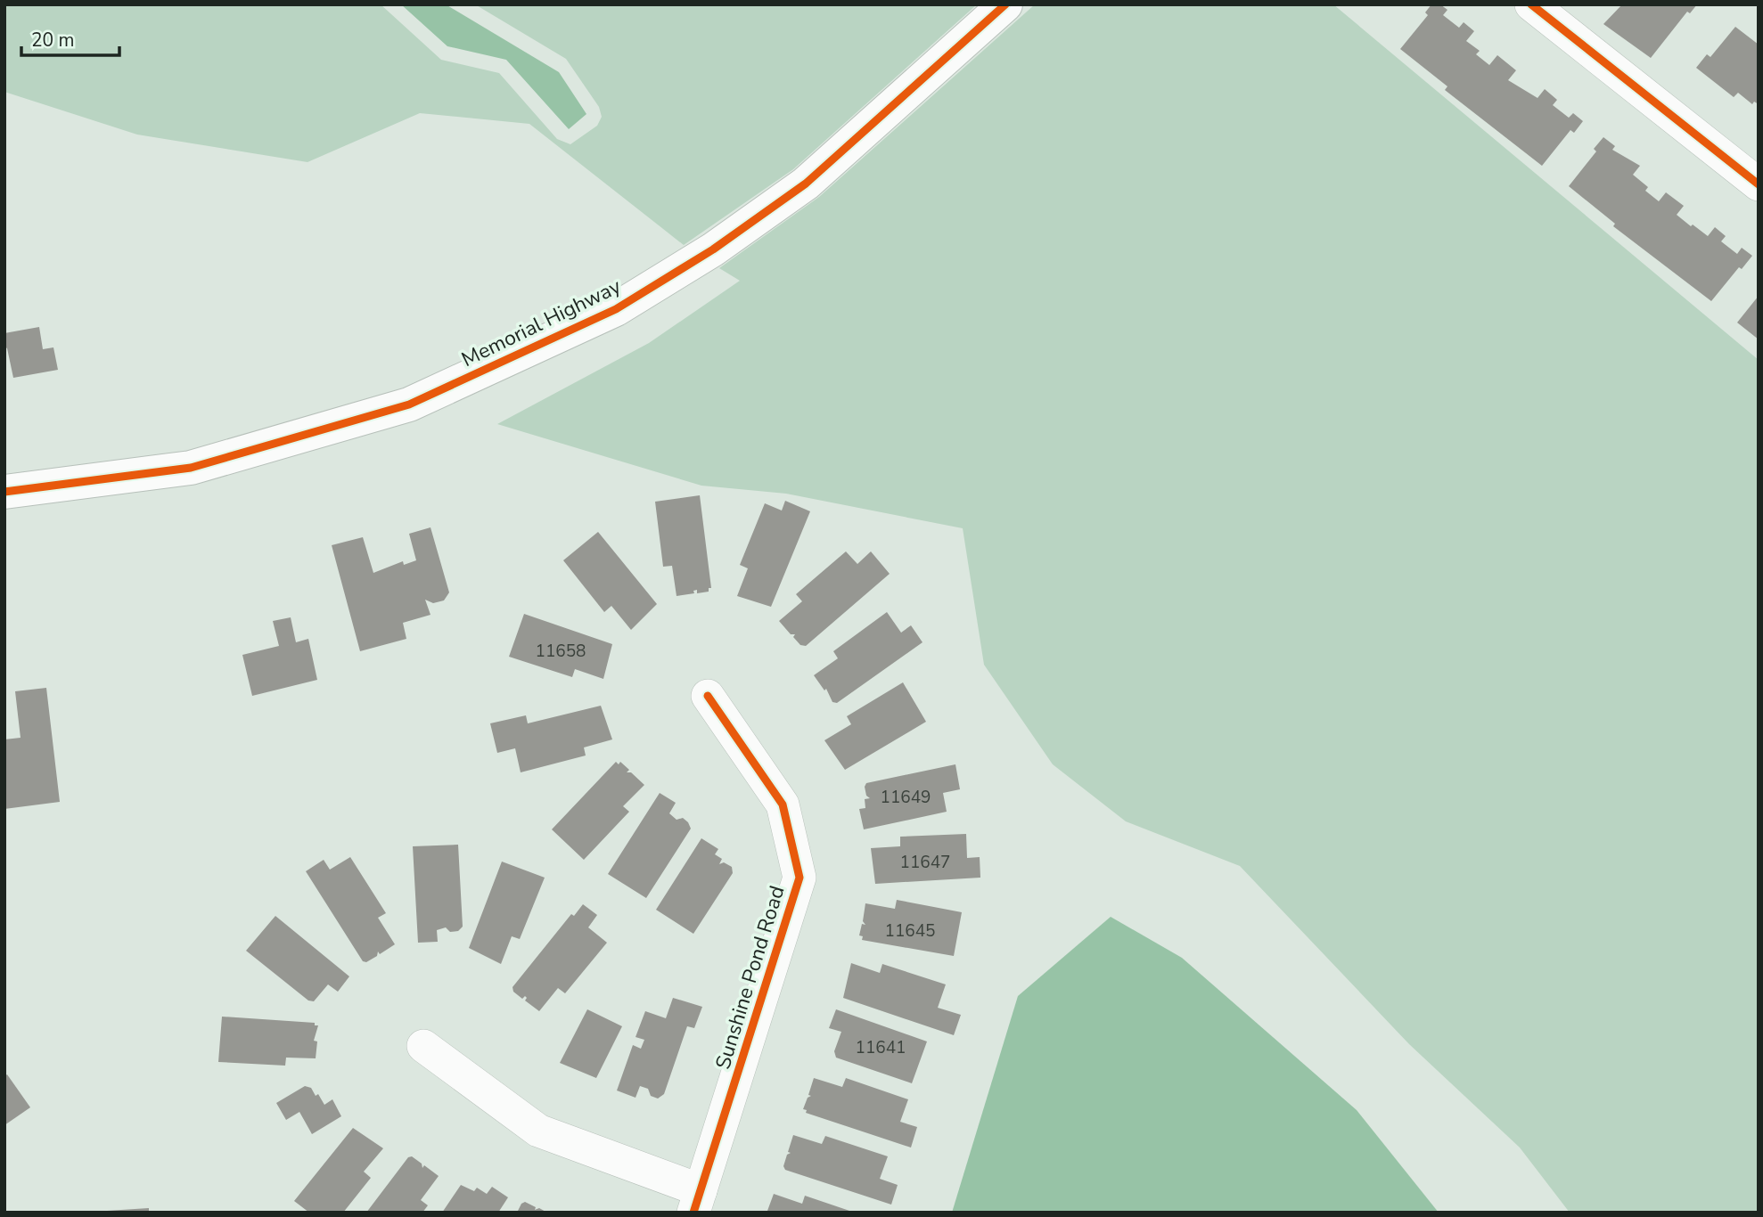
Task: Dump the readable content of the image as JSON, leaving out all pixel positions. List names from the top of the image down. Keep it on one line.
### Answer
{"streets":{"street":["Memorial Highway","Sunshine Pond Road"]},"house_numbers":["11658","11649","11647","11645","11641"],"scale_bar":"20 m"}
